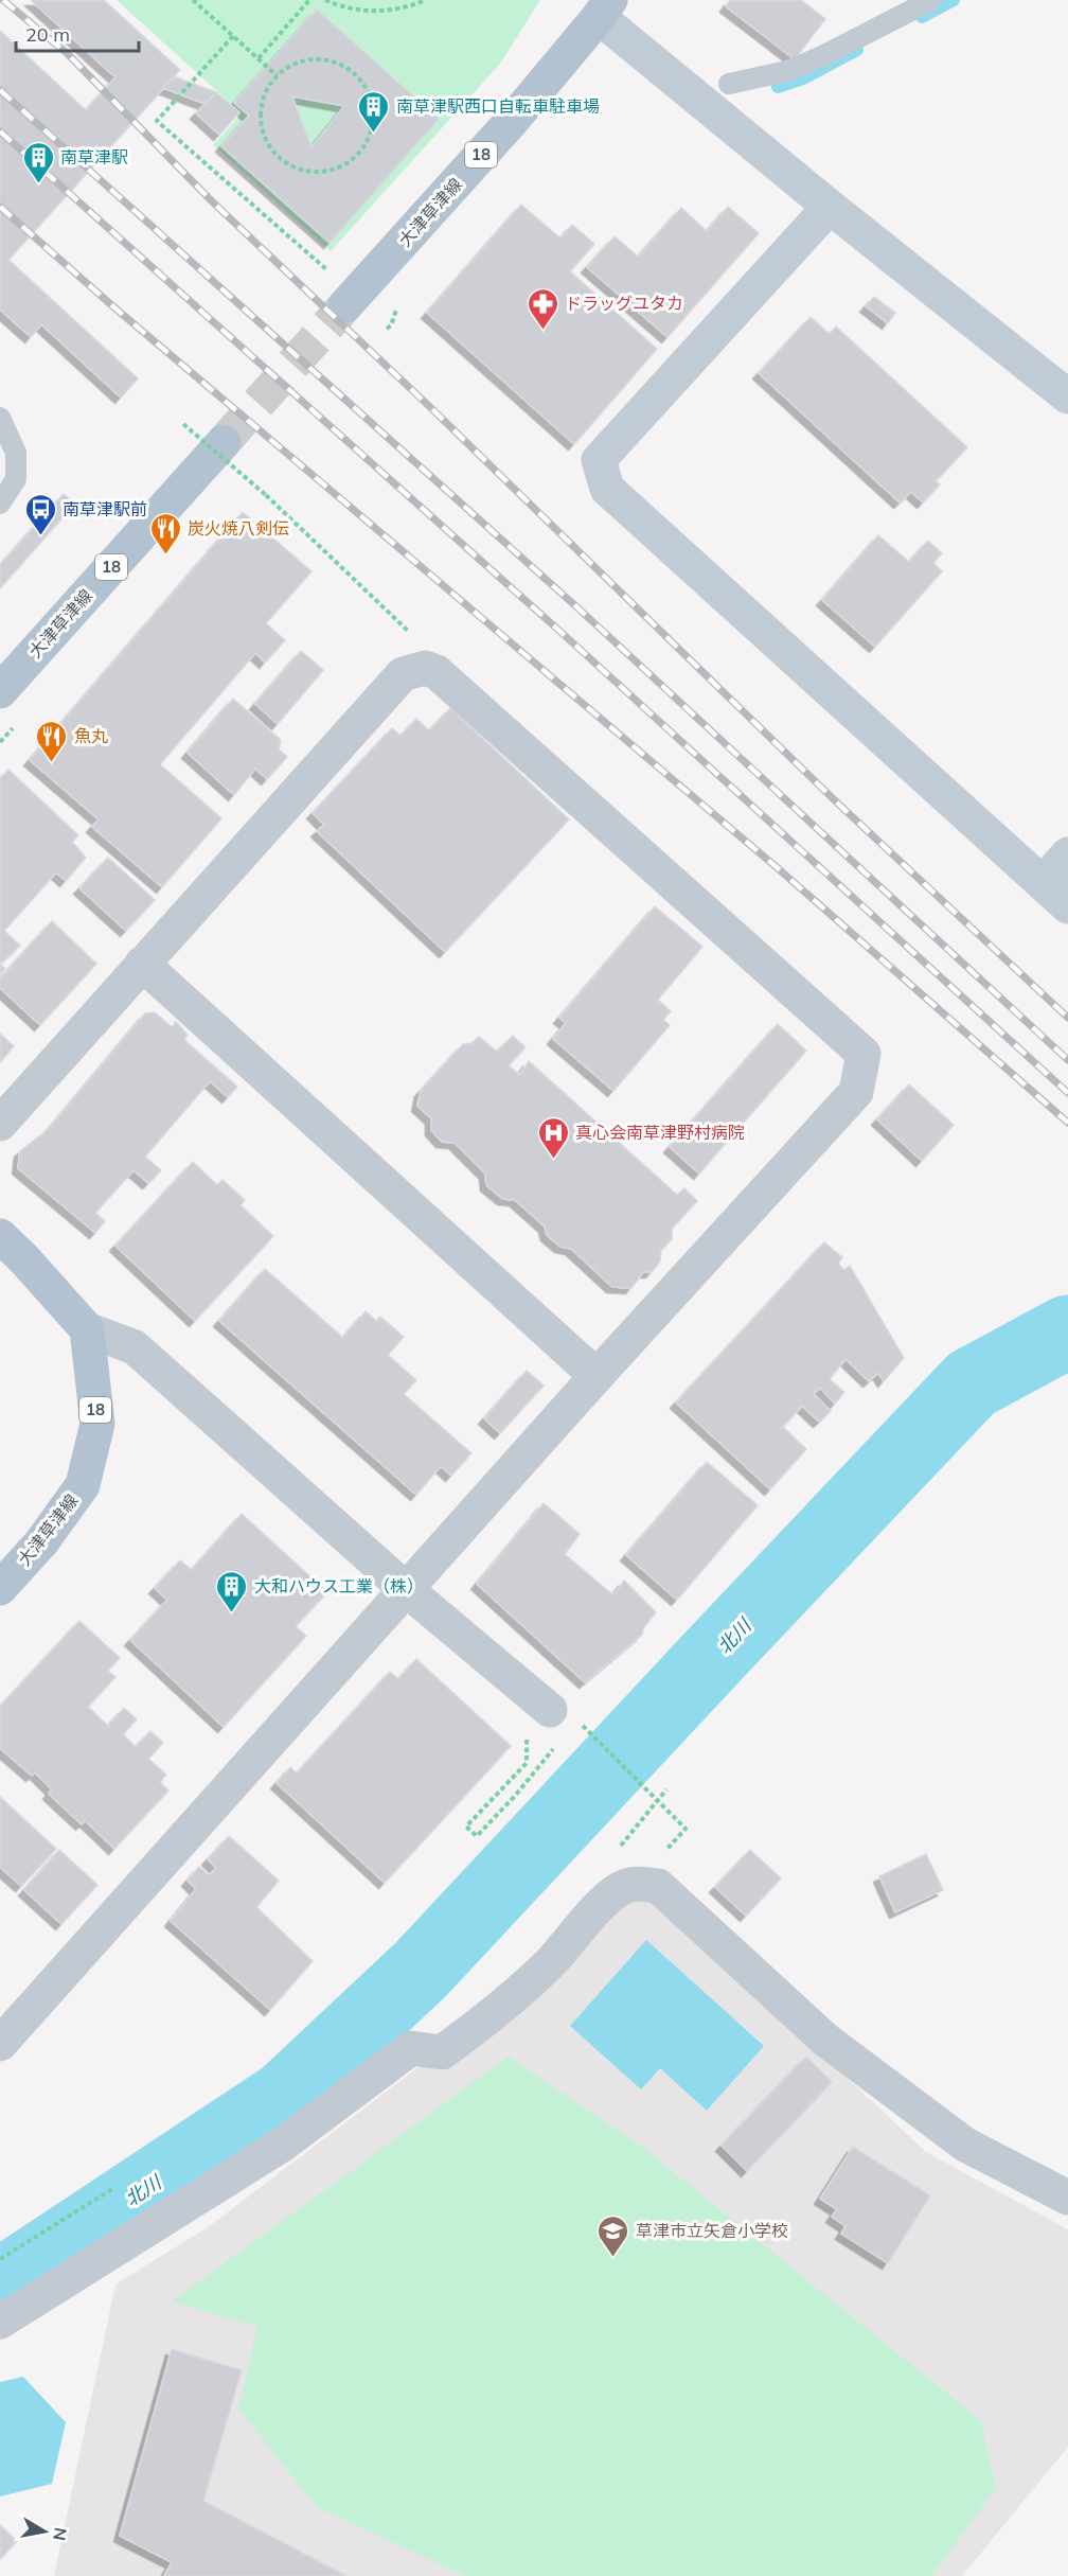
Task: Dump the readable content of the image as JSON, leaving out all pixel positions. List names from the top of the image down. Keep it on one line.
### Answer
{"streets":{"main road":["18","大津草津線"]},"water":["北川"],"places":{"building":["南草津駅西口自転車駐車場","南草津駅","大和ハウス工業（株）"],"pharmacy":["ドラッグユタカ"],"bus stop":["南草津駅前"],"restaurant":["炭火焼八剣伝","魚丸"],"hospital":["真心会南草津野村病院"],"school or university":["草津市立矢倉小学校"]},"scale_bar":"20 m","north":"right"}
